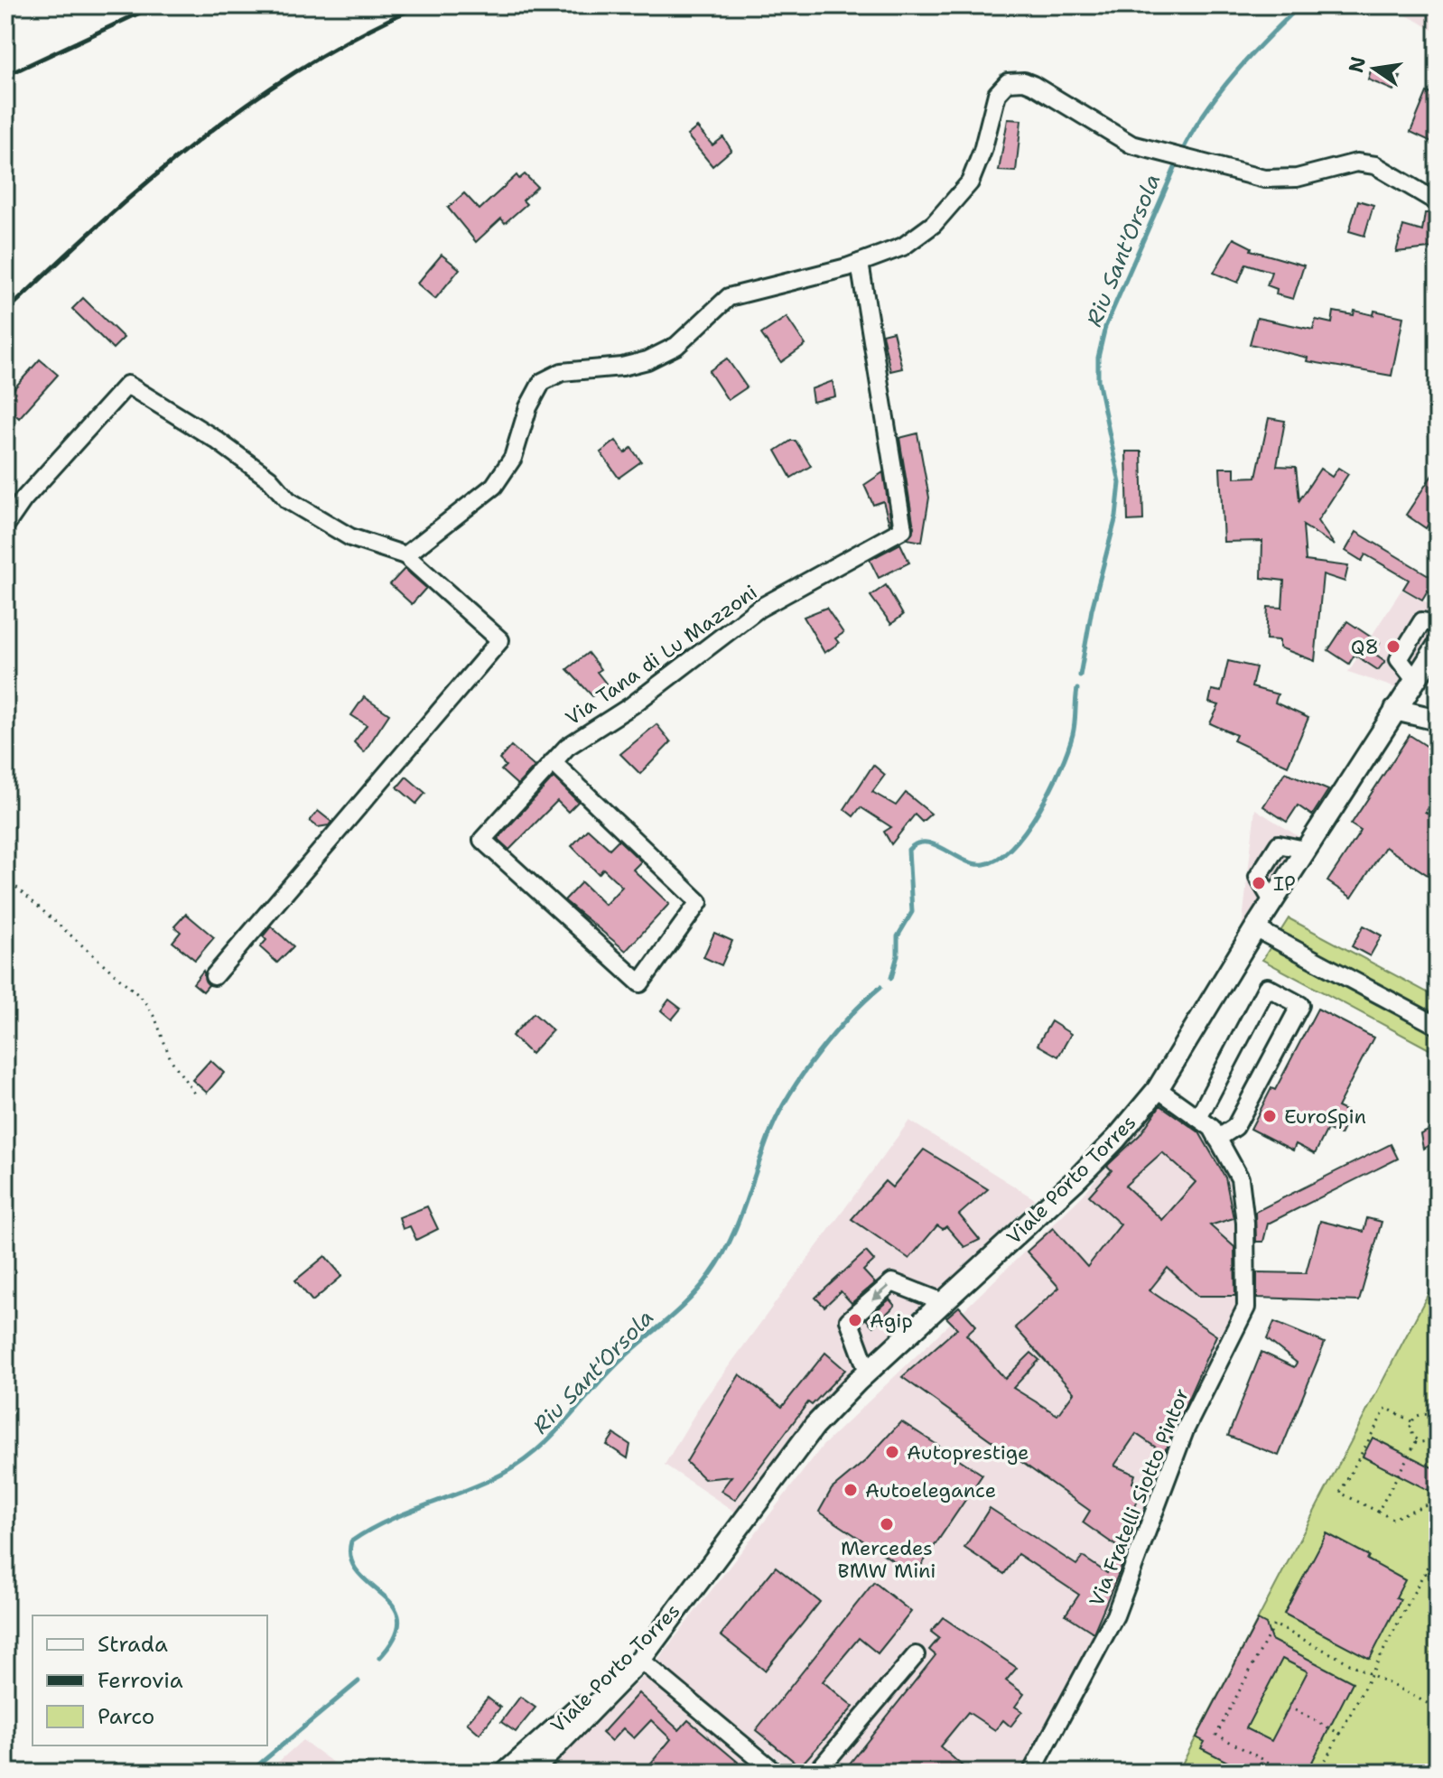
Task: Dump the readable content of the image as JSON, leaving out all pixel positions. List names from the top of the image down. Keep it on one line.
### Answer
{"streets":{"main road":["Viale Porto Torres"],"street":["Via Tana di Lu Mazzoni","Via Fratelli Siotto Pintor"]},"crossings":[["Viale Porto Torres","Via Fratelli Siotto Pintor"]],"water":["Riu Sant'Orsola"],"places":["Q8","IP","EuroSpin","Agip","Autoprestige","Autoelegance","Mercedes BMW Mini"],"legend":["Strada","Ferrovia","Parco"],"north":"left"}
